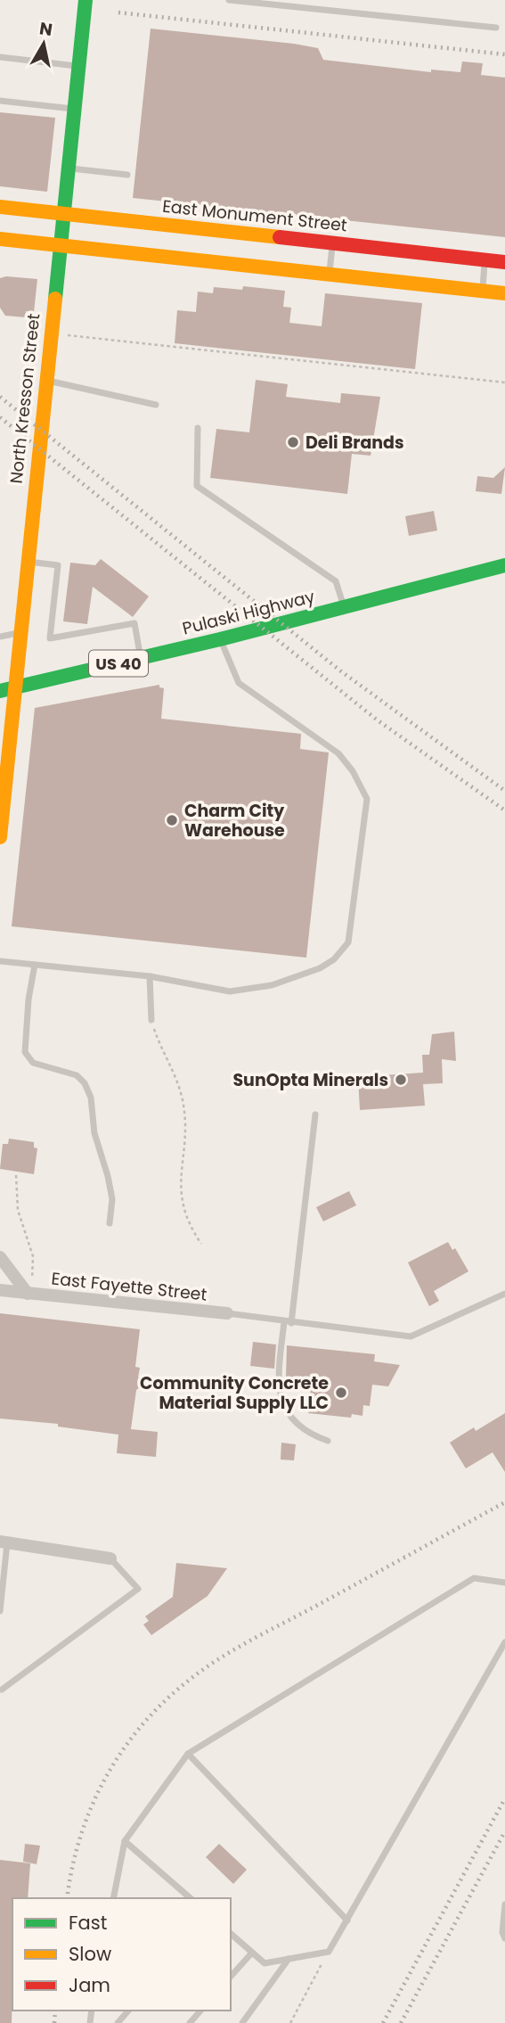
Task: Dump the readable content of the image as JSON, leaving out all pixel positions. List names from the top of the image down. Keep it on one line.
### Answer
{"streets":{"main road":["East Monument Street","North Kresson Street","Pulaski Highway","US 40"],"street":["East Fayette Street"]},"crossings":[["East Monument Street","North Kresson Street"],["North Kresson Street","Pulaski Highway"]],"places":["Deli Brands","Charm City Warehouse","SunOpta Minerals","Community Concrete Material Supply LLC"],"legend":["Fast","Slow","Jam"],"north":"top"}
